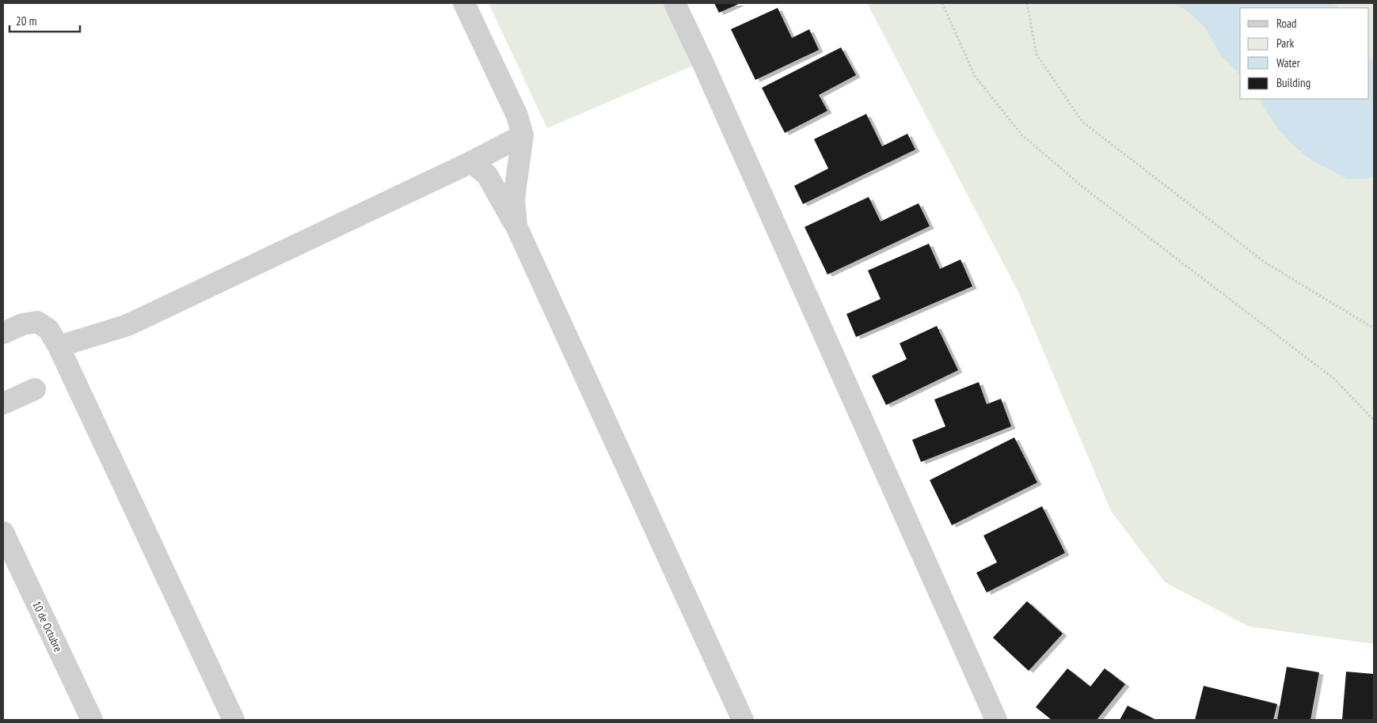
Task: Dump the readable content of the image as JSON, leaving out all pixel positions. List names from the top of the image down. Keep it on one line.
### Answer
{"streets":{"street":["10 de Octubre"]},"legend":["Road","Park","Water","Building"],"scale_bar":"20 m"}
